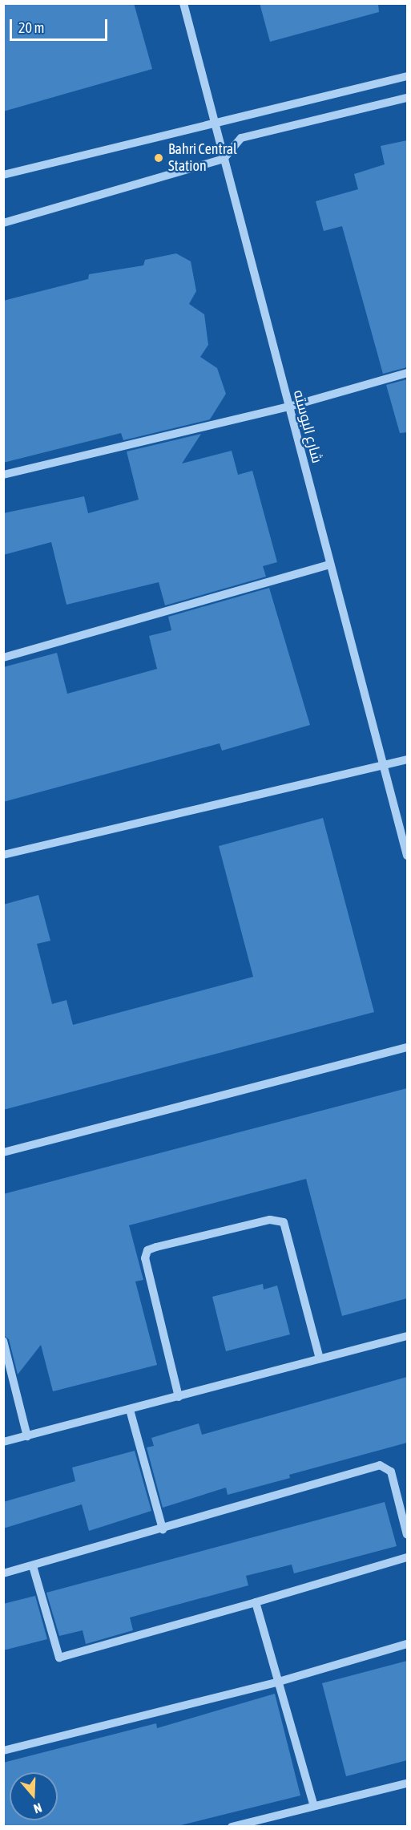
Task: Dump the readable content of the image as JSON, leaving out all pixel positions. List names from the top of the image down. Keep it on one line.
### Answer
{"streets":{"street":["شارع البوسته"]},"places":["Bahri Central Station"],"scale_bar":"20 m","north":"bottom"}
